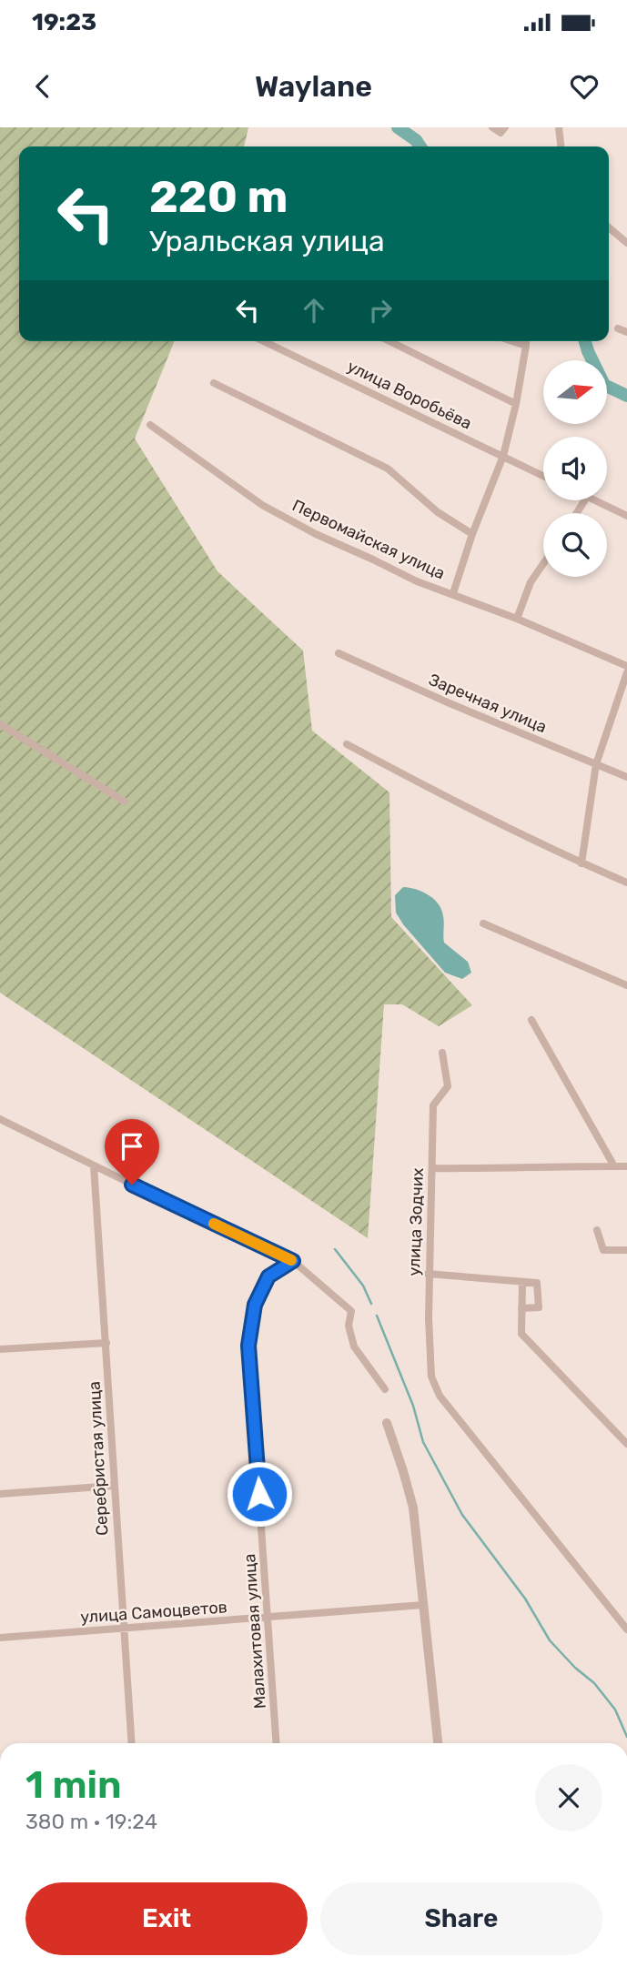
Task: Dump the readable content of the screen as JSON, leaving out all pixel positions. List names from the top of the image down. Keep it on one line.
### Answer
{"streets":{"street":["улица Воробьёва","Первомайская улица","Заречная улица","улица Зодчих","Серебристая улица","улица Самоцветов","Малахитовая улица"]},"crossings":[["Серебристая улица","улица Самоцветов"],["улица Самоцветов","Малахитовая улица"]],"north":"right","page":{"status":"19:23","header":"Waylane","turn":["220 m","Уральская улица"],"heading":["1 min","380 m · 19:24"],"buttons":["Exit","Share"]}}
